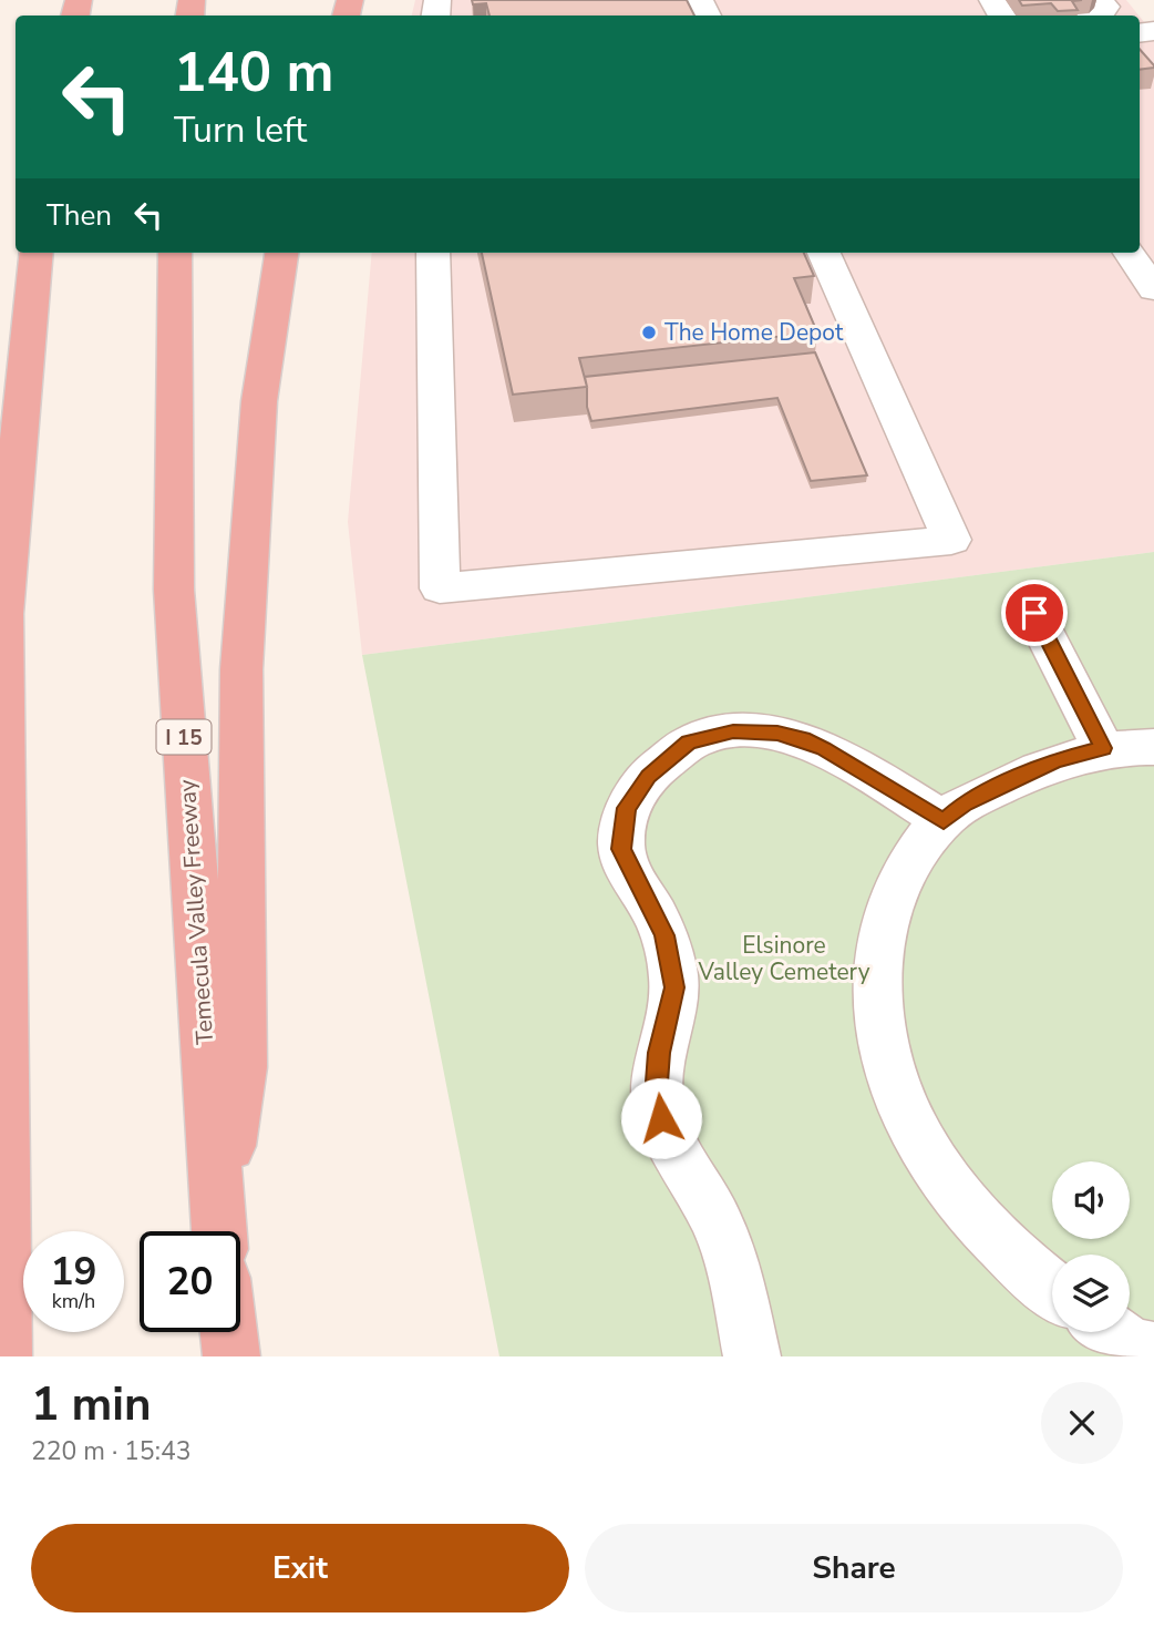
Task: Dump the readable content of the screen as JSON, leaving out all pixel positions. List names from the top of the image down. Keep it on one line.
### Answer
{"streets":{"highway":["I 15","Temecula Valley Freeway"]},"parks":["Elsinore Valley Cemetery"],"places":["The Home Depot"],"page":{"turn":["140 m","Turn left"],"then":"Then","speed":"19 km/h","limit":"20","heading":["1 min","220 m · 15:43"],"buttons":["Exit","Share"]}}
